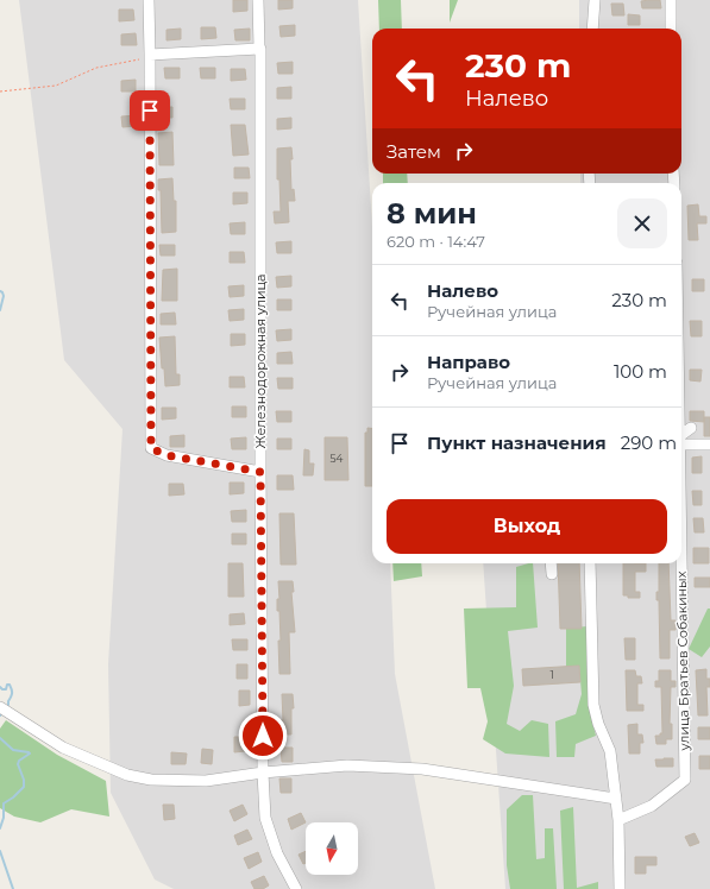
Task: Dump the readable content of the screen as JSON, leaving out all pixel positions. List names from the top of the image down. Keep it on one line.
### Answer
{"streets":{"street":["Железнодорожная улица","улица Братьев Собакиных"]},"house_numbers":["54","1"],"north":"bottom","page":{"turn":["230 m","Налево"],"then":"Затем","heading":["8 мин","620 m · 14:47"],"list":[{"name":"Налево","note":"Ручейная улица","value":"230 m"},{"name":"Направо","note":"Ручейная улица","value":"100 m"},{"name":"Пункт назначения","value":"290 m"}],"buttons":"Выход"}}
